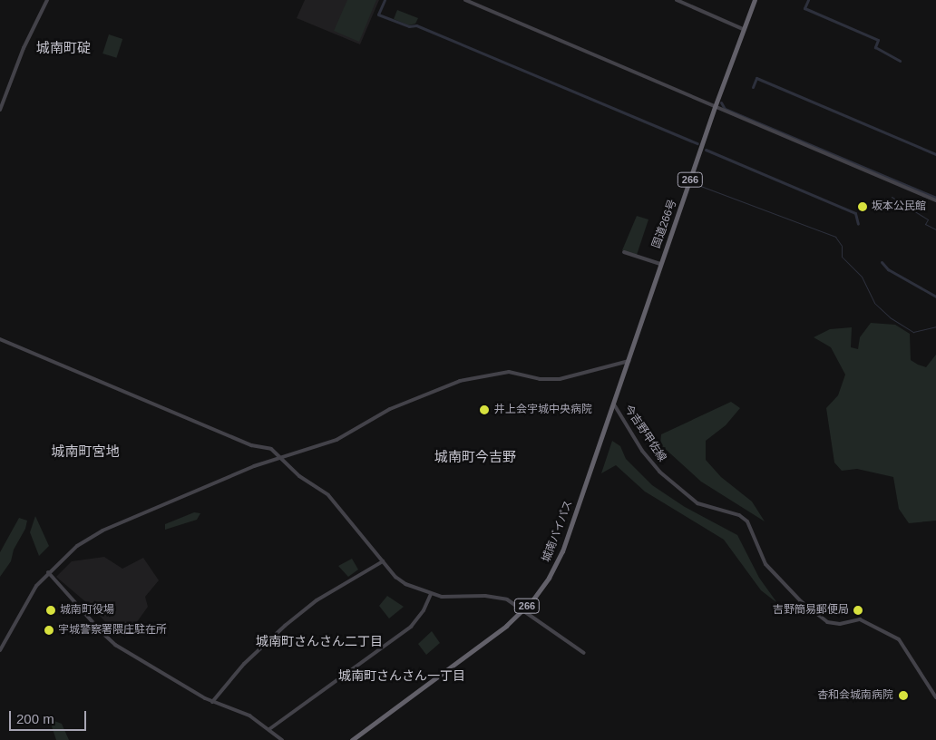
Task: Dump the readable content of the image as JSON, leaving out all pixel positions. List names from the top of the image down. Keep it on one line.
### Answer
{"streets":{"highway":["266","国道266号","城南バイパス"],"street":["今吉野甲佐線"]},"crossings":[["国道266号","今吉野甲佐線"],["国道266号","城南バイパス"],["今吉野甲佐線","城南バイパス"]],"districts":["城南町碇","城南町宮地","城南町今吉野","城南町さんさん二丁目","城南町さんさん一丁目"],"places":["坂本公民館","井上会宇城中央病院","城南町役場","吉野簡易郵便局","宇城警察署隈庄駐在所","杏和会城南病院"],"scale_bar":"200 m"}
